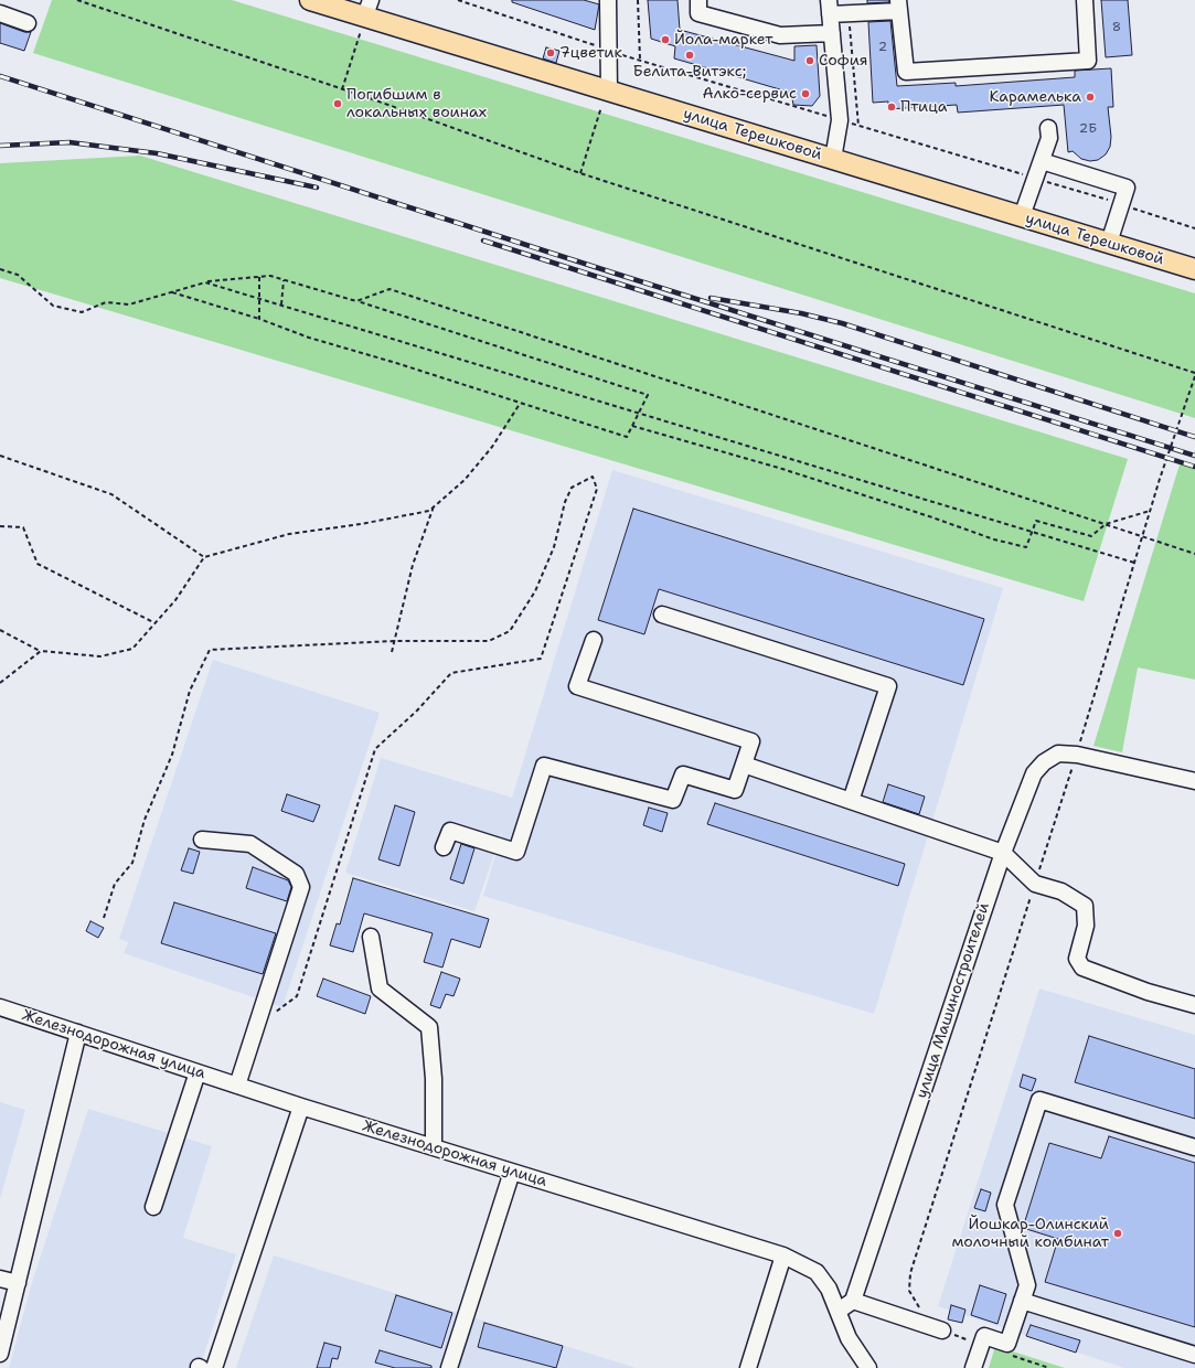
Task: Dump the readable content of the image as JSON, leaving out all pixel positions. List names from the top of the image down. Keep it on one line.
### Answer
{"streets":{"main road":["улица Терешковой"],"street":["улица Машиностроителей","Железнодорожная улица"]},"places":["Йола-маркет","7цветик","Белита-Витэкс;","София","Алко-сервис","Карамелька","Погибшим в локальных воинах","Птица","Йошкар-Олинский молочный комбинат"],"house_numbers":["8","2","2Б"]}
